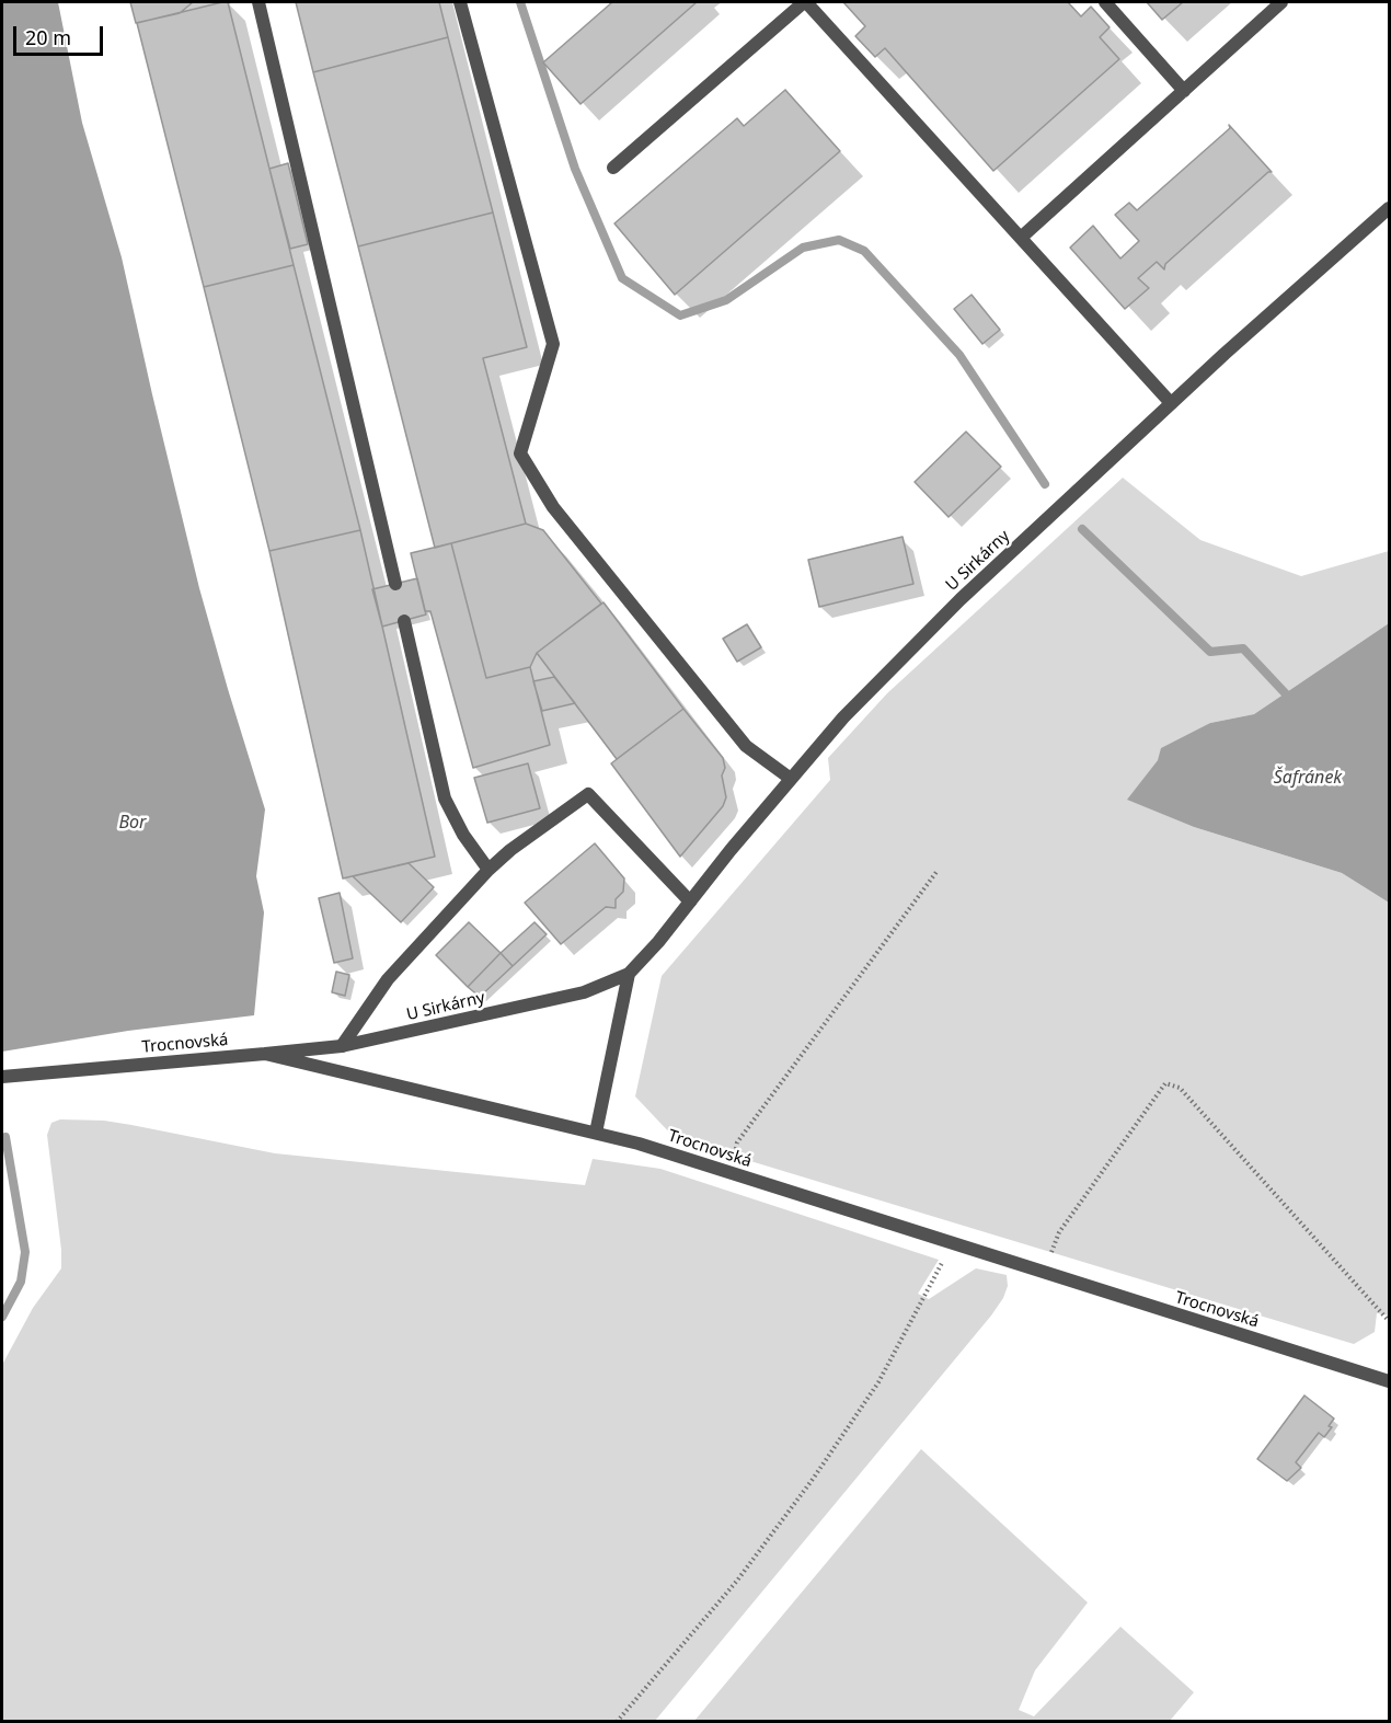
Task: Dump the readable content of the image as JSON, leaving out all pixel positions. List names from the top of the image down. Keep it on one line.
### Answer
{"streets":{"street":["U Sirkárny","Trocnovská"]},"crossings":[["U Sirkárny","Trocnovská"]],"water":["Šafránek","Bor"],"scale_bar":"20 m"}
